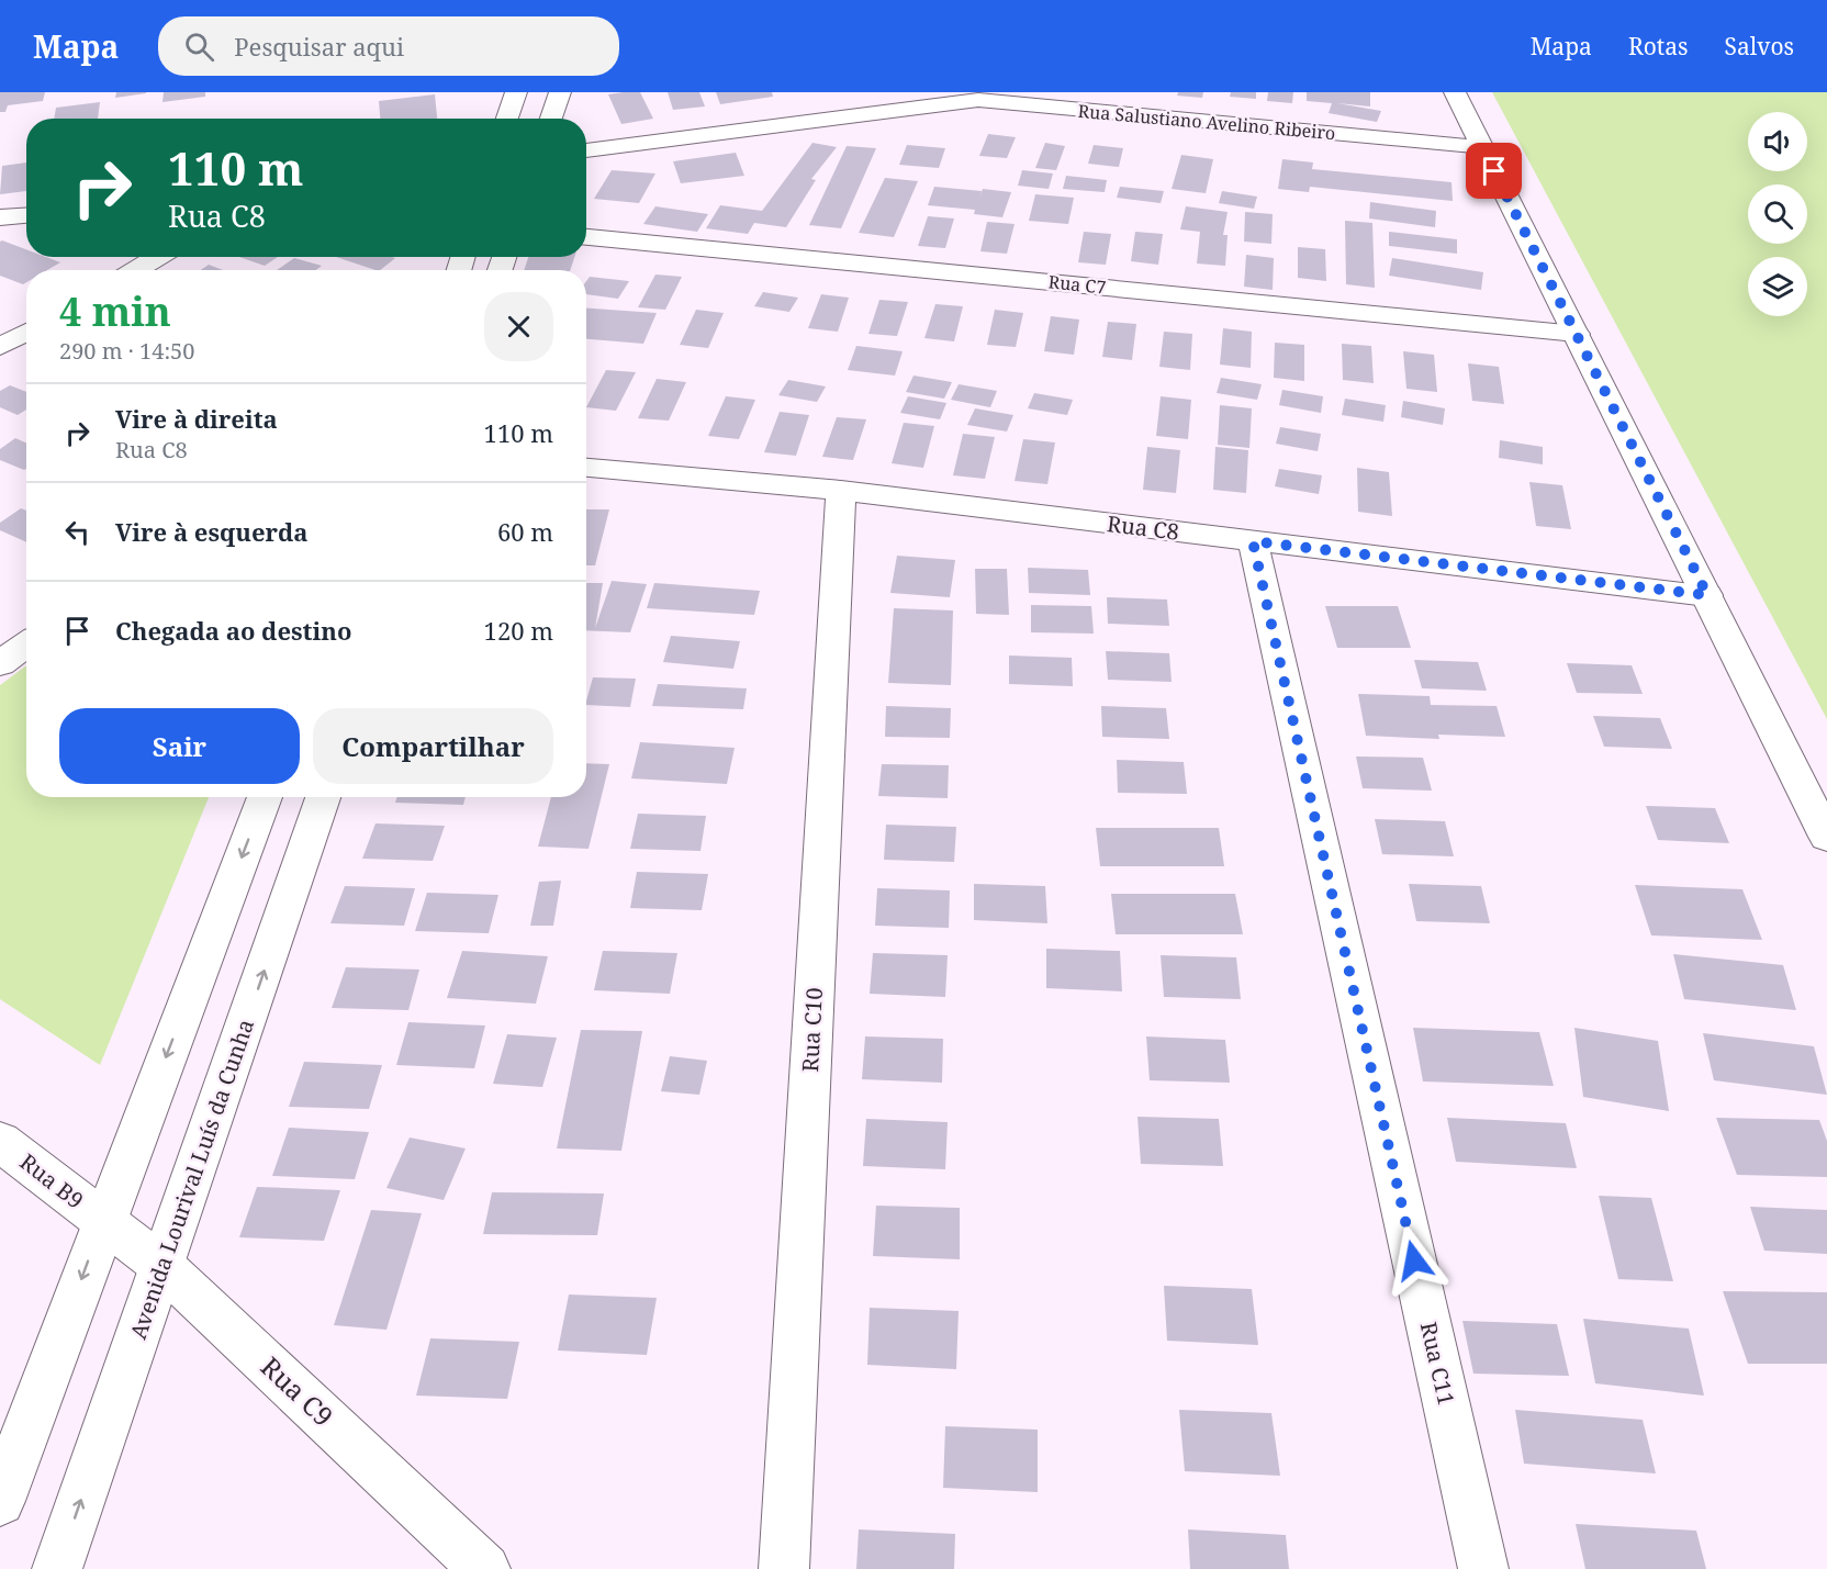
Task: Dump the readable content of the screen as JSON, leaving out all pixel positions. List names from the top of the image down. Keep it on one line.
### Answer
{"streets":{"street":["Rua Salustiano Avelino Ribeiro","Rua C7","Rua C8","Rua C10","Avenida Lourival Luís da Cunha","Rua B9","Rua C11","Rua C9"]},"crossings":[["Rua C8","Rua C10"],["Rua C8","Rua C11"],["Avenida Lourival Luís da Cunha","Rua C9"],["Rua B9","Rua C9"]],"page":{"header":"Mapa","search":"Pesquisar aqui","nav":["Mapa","Rotas","Salvos"],"turn":["110 m","Rua C8"],"heading":["4 min","290 m · 14:50"],"list":[{"name":"Vire à direita","note":"Rua C8","value":"110 m"},{"name":"Vire à esquerda","value":"60 m"},{"name":"Chegada ao destino","value":"120 m"}],"buttons":["Sair","Compartilhar"]}}
